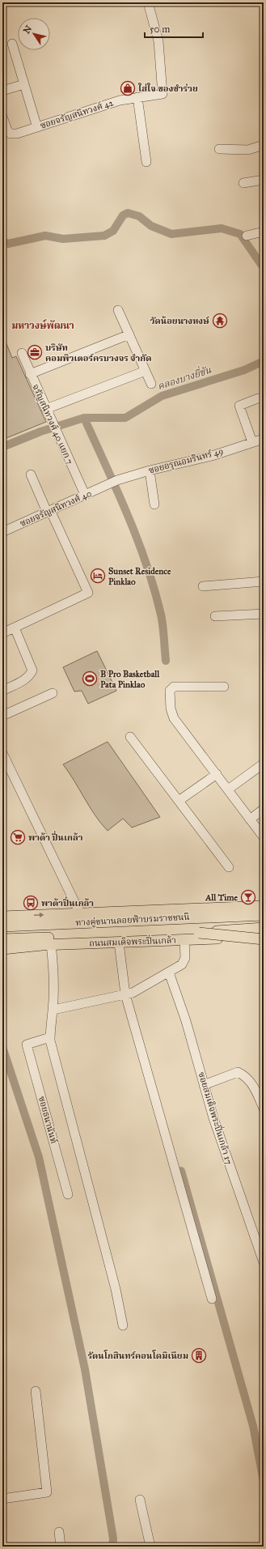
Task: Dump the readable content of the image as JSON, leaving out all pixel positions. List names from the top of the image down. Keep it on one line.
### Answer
{"streets":{"main road":["ทางคู่ขนานลอยฟ้าบรมราชชนนี","ถนนสมเด็จพระปิ่นเกล้า"],"street":["ซอยจรัญสนิทวงศ์ 42","จรัญสนิทวงศ์ 40 แยก 7","ซอยอรุณอมรินทร์ 49","ซอยจรัญสนิทวงศ์ 40","ซอยสมเด็จพระปิ่นเกล้า 17","ซอยธนานันท์"]},"crossings":[["จรัญสนิทวงศ์ 40 แยก 7","ซอยจรัญสนิทวงศ์ 40"],["ซอยอรุณอมรินทร์ 49","ซอยจรัญสนิทวงศ์ 40"]],"districts":["มหาวงษ์พัฒนา"],"water":["คลองบางยี่ขัน"],"places":{"shop":["ใส่ใจ ของชำร่วย"],"temple":["วัดน้อยนางหงษ์"],"office":["บริษัท คอมพิวเตอร์ครบวงจร จำกัด"],"hotel":["Sunset Residence Pinklao"],"sports":["B Pro Basketball Pata Pinklao"],"supermarket":["พาต้า ปื่นเกล้า"],"bar":["All Time"],"bus stop":["พาต้าปิ่นเกล้า"],"building":["รัตนโกสินทร์คอนโดมิเนียม"]},"scale_bar":"50 m","north":"top left"}
